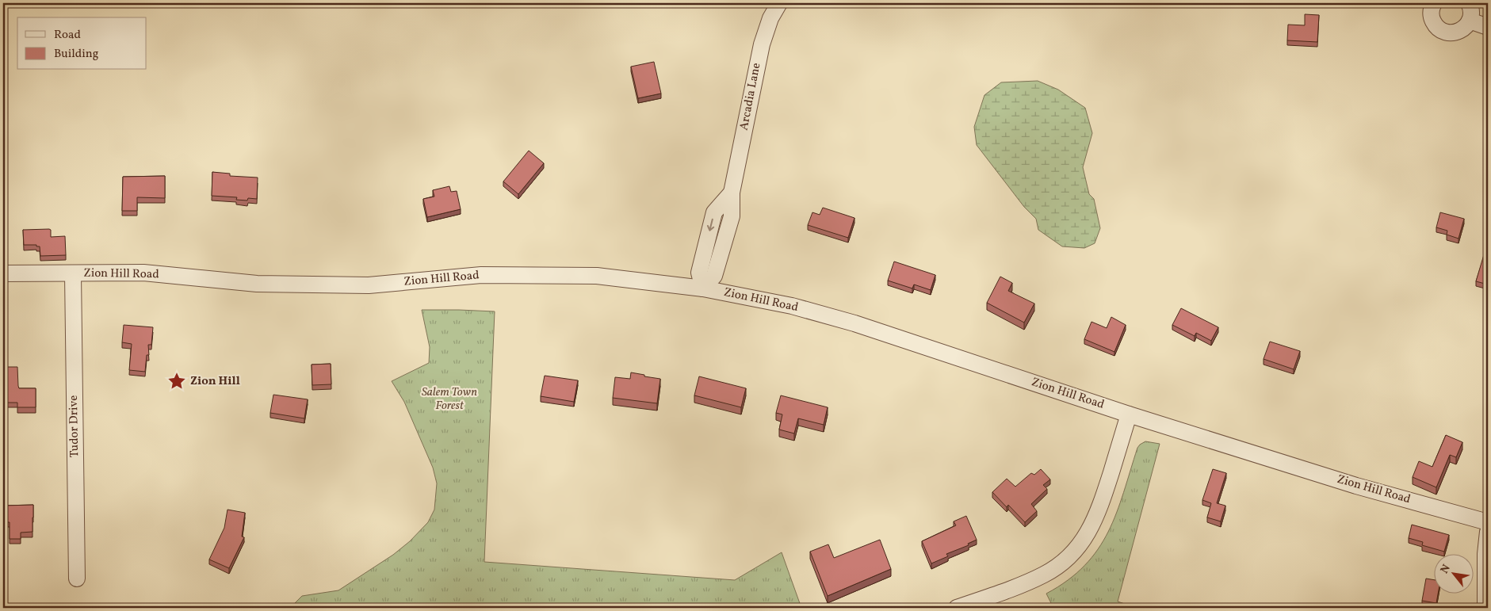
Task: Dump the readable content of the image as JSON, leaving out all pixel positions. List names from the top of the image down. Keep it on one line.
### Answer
{"streets":{"street":["Arcadia Lane","Zion Hill Road","Tudor Drive"]},"crossings":[["Arcadia Lane","Zion Hill Road"],["Zion Hill Road","Tudor Drive"]],"parks":["Salem Town Forest"],"places":{"place":["Zion Hill"]},"legend":["Road","Building"],"north":"top left"}
